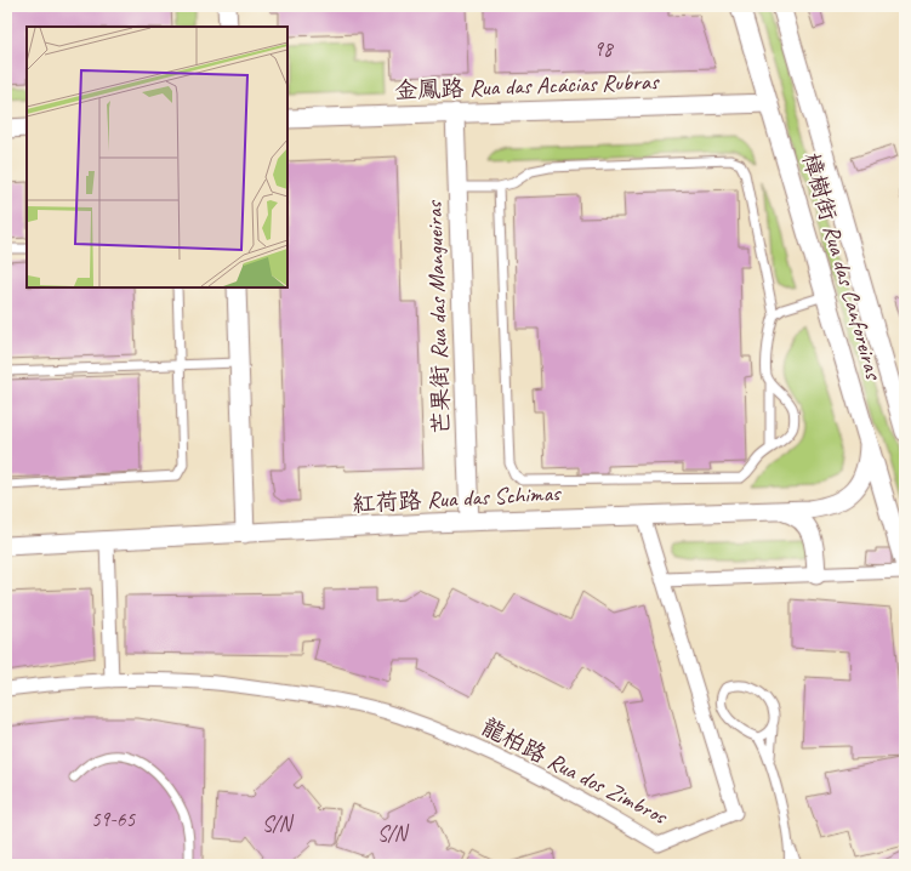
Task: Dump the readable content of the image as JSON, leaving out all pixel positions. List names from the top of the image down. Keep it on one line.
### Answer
{"streets":{"street":["金鳳路 Rua das Acácias Rubras","樟樹街 Rua das Canforeiras","芒果街 Rua das Mangueiras","紅荷路 Rua das Schimas","龍柏路 Rua dos Zimbros"]},"crossings":[["金鳳路 Rua das Acácias Rubras","樟樹街 Rua das Canforeiras"],["金鳳路 Rua das Acácias Rubras","芒果街 Rua das Mangueiras"],["樟樹街 Rua das Canforeiras","紅荷路 Rua das Schimas"],["芒果街 Rua das Mangueiras","紅荷路 Rua das Schimas"],["紅荷路 Rua das Schimas","龍柏路 Rua dos Zimbros"]],"house_numbers":["98","59-65","S/N","S/N"]}
